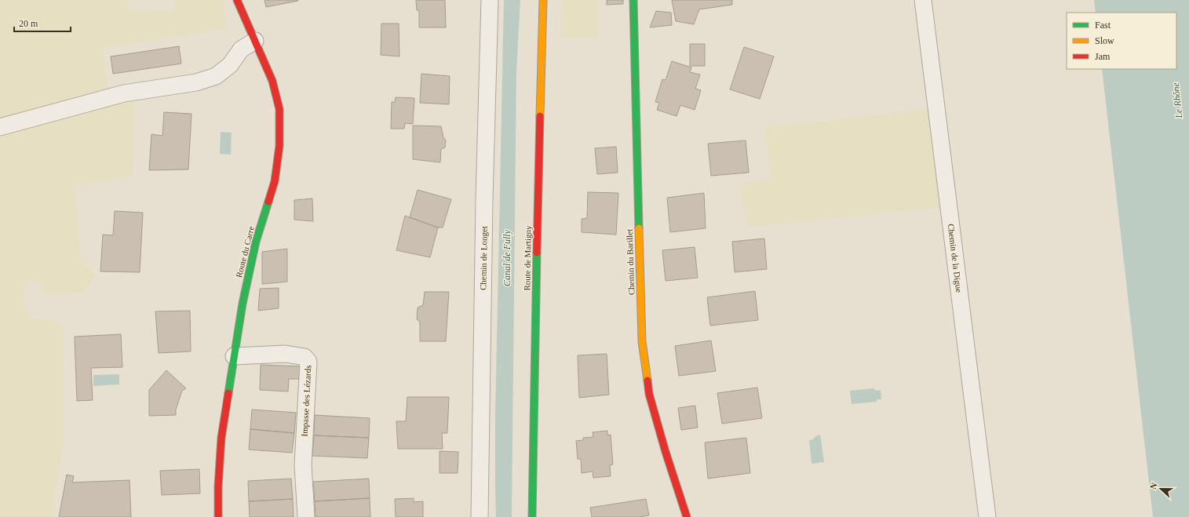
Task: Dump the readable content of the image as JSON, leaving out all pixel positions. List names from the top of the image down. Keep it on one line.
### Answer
{"streets":{"street":["Route du Carre","Chemin de Longet","Route de Martigny","Chemin de la Digue","Chemin du Barillet","Impasse des Lézards"]},"crossings":[["Route du Carre","Impasse des Lézards"]],"water":["Le Rhône","Canal de Fully"],"legend":["Fast","Slow","Jam"],"scale_bar":"20 m","north":"left"}
